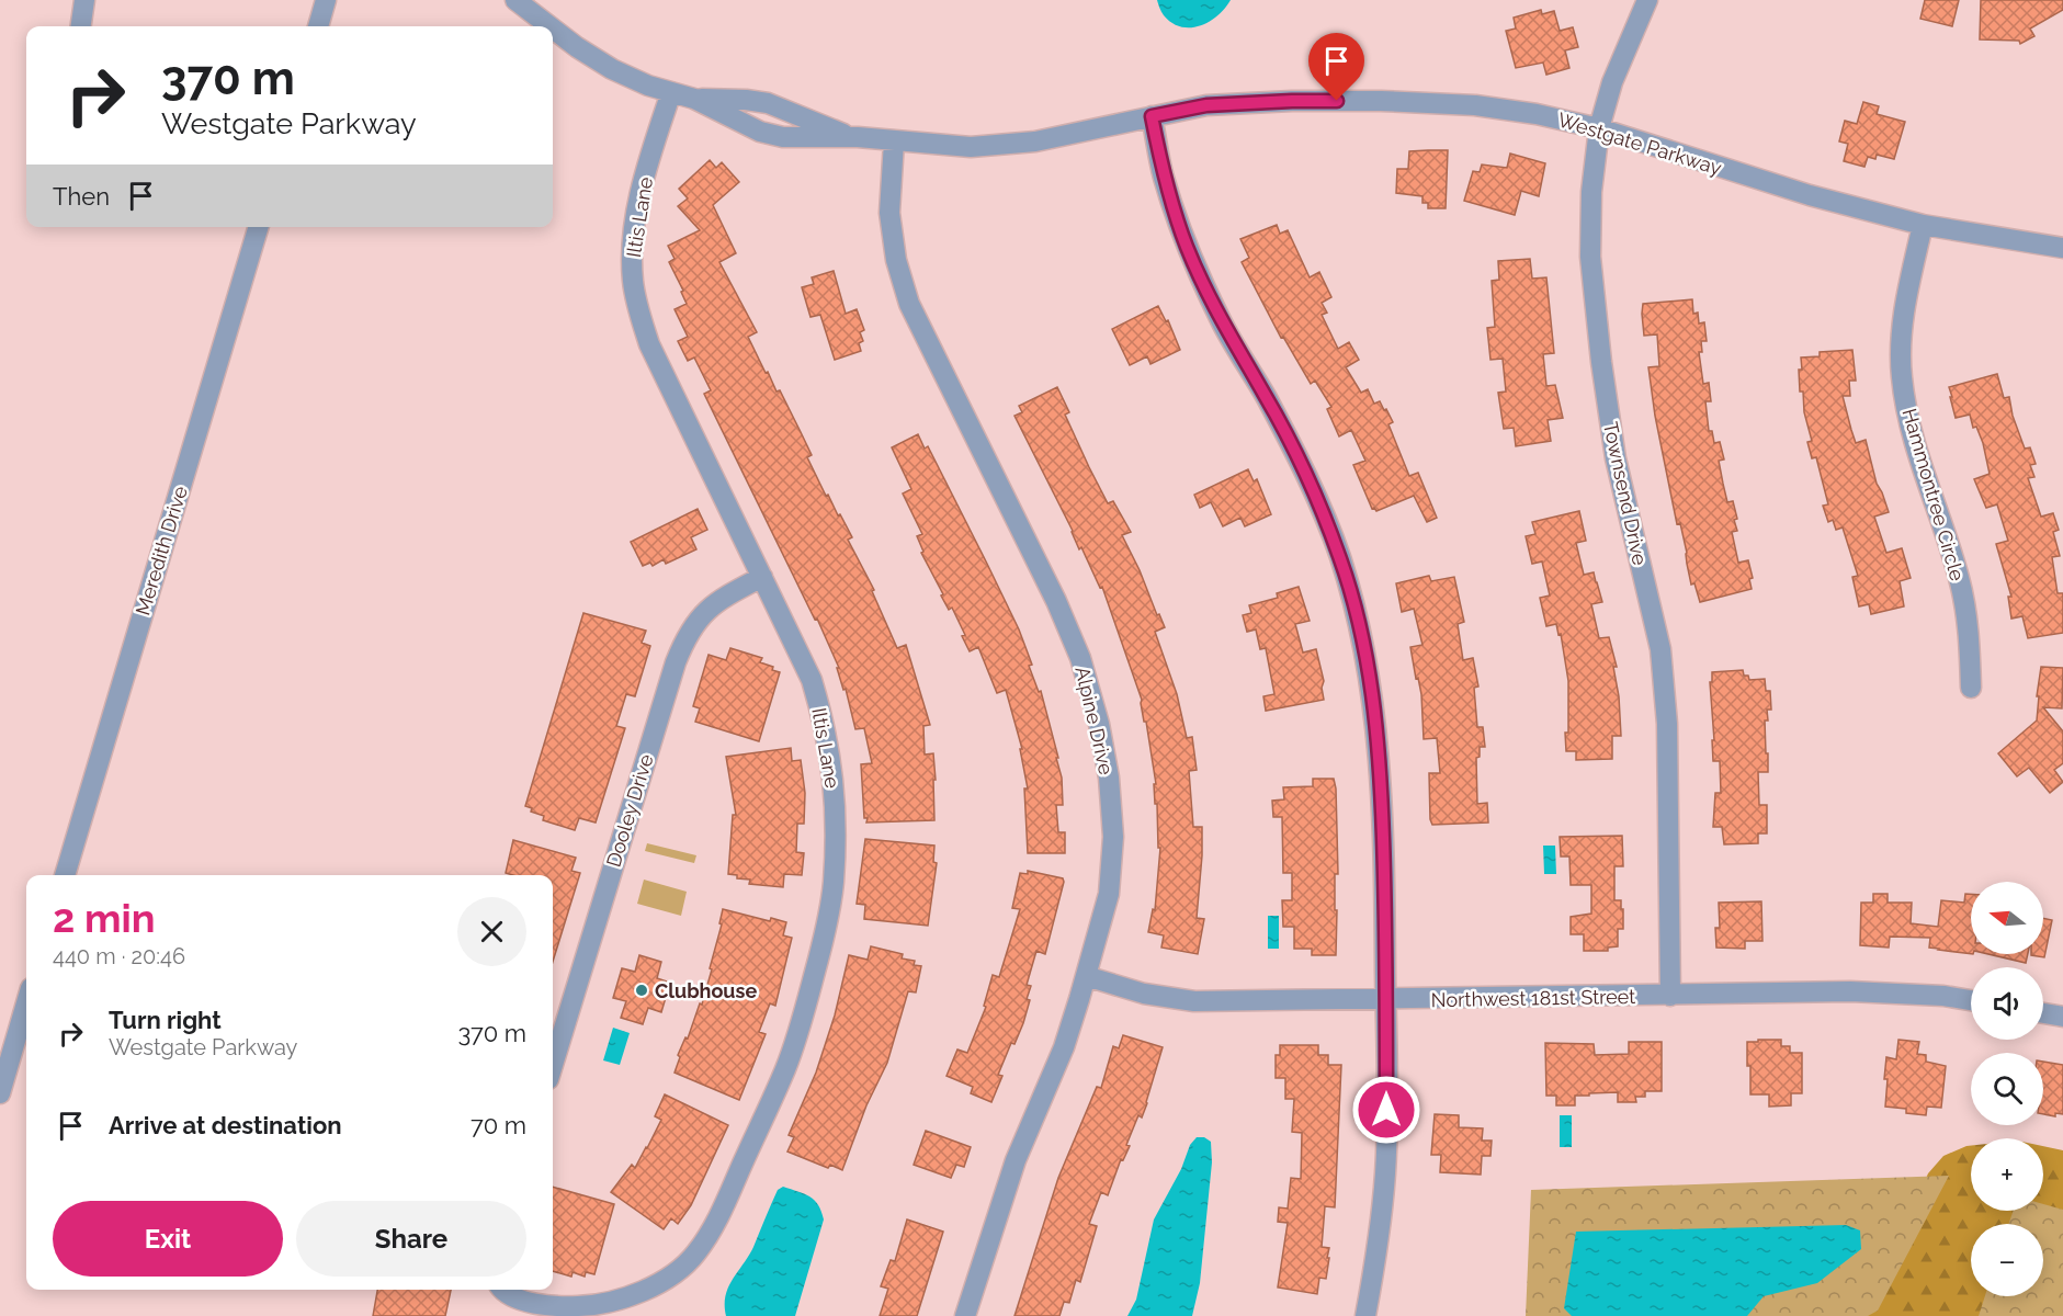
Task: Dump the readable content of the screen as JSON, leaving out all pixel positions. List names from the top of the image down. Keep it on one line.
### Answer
{"streets":{"street":["Westgate Parkway","Iltis Lane","Townsend Drive","Hammontree Circle","Meredith Drive","Alpine Drive","Dooley Drive","Northwest 181st Street"]},"crossings":[["Westgate Parkway","Iltis Lane"],["Westgate Parkway","Townsend Drive"],["Westgate Parkway","Hammontree Circle"],["Westgate Parkway","Alpine Drive"],["Iltis Lane","Dooley Drive"],["Townsend Drive","Northwest 181st Street"],["Alpine Drive","Northwest 181st Street"]],"places":["Clubhouse"],"north":"left","page":{"turn":["370 m","Westgate Parkway"],"then":"Then","heading":["2 min","440 m · 20:46"],"map_buttons":["+","−"],"list":[{"name":"Turn right","note":"Westgate Parkway","value":"370 m"},{"name":"Arrive at destination","value":"70 m"}],"buttons":["Exit","Share"]}}
